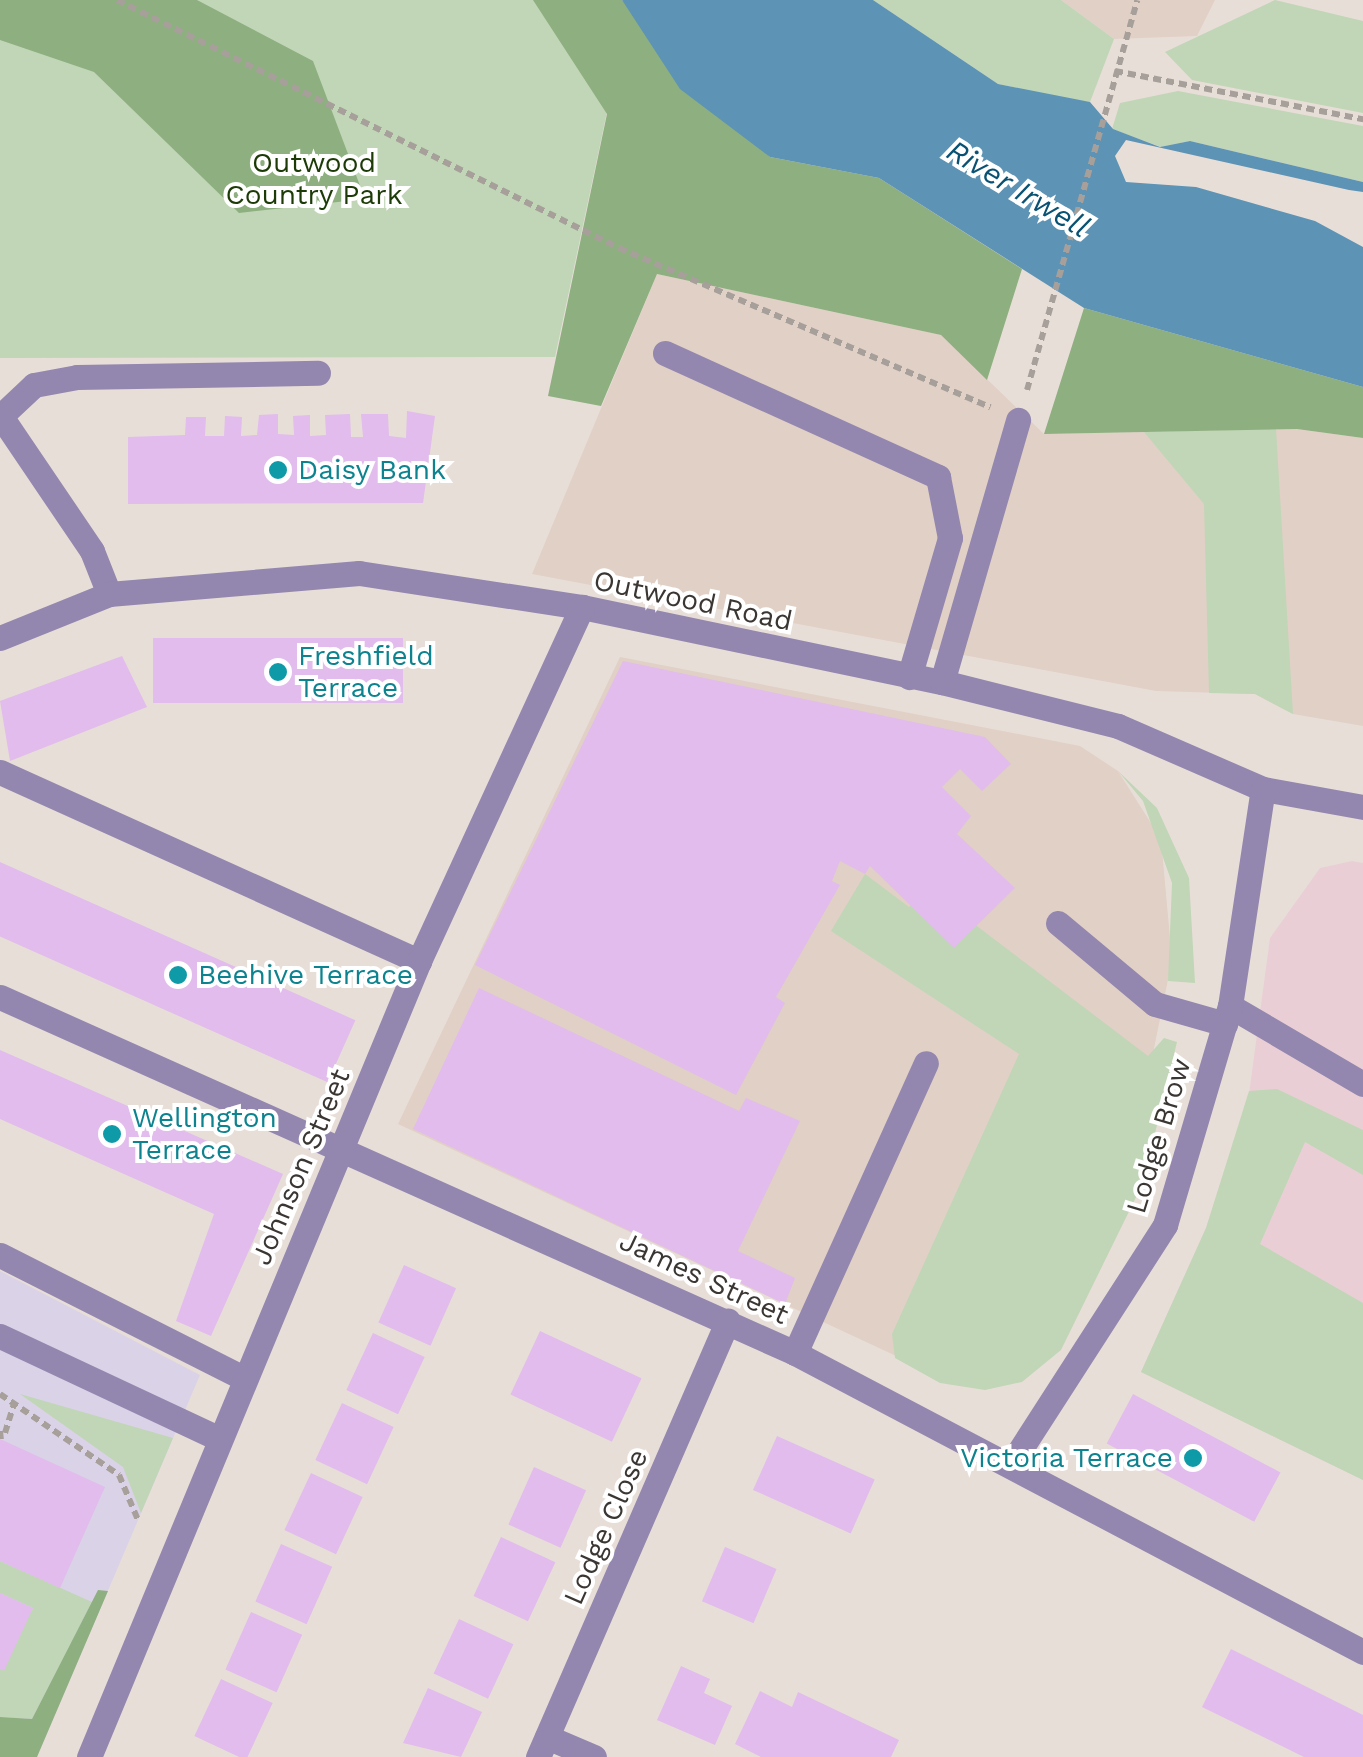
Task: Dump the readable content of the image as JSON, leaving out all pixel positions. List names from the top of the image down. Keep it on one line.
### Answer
{"streets":{"street":["Outwood Road","Lodge Brow","Johnson Street","James Street","Lodge Close"]},"crossings":[["Outwood Road","Lodge Brow"],["Outwood Road","Johnson Street"],["Lodge Brow","James Street"],["Johnson Street","James Street"],["James Street","Lodge Close"]],"water":["River Irwell"],"parks":["Outwood Country Park"],"places":["Daisy Bank","Freshfield Terrace","Beehive Terrace","Wellington Terrace","Victoria Terrace"]}
